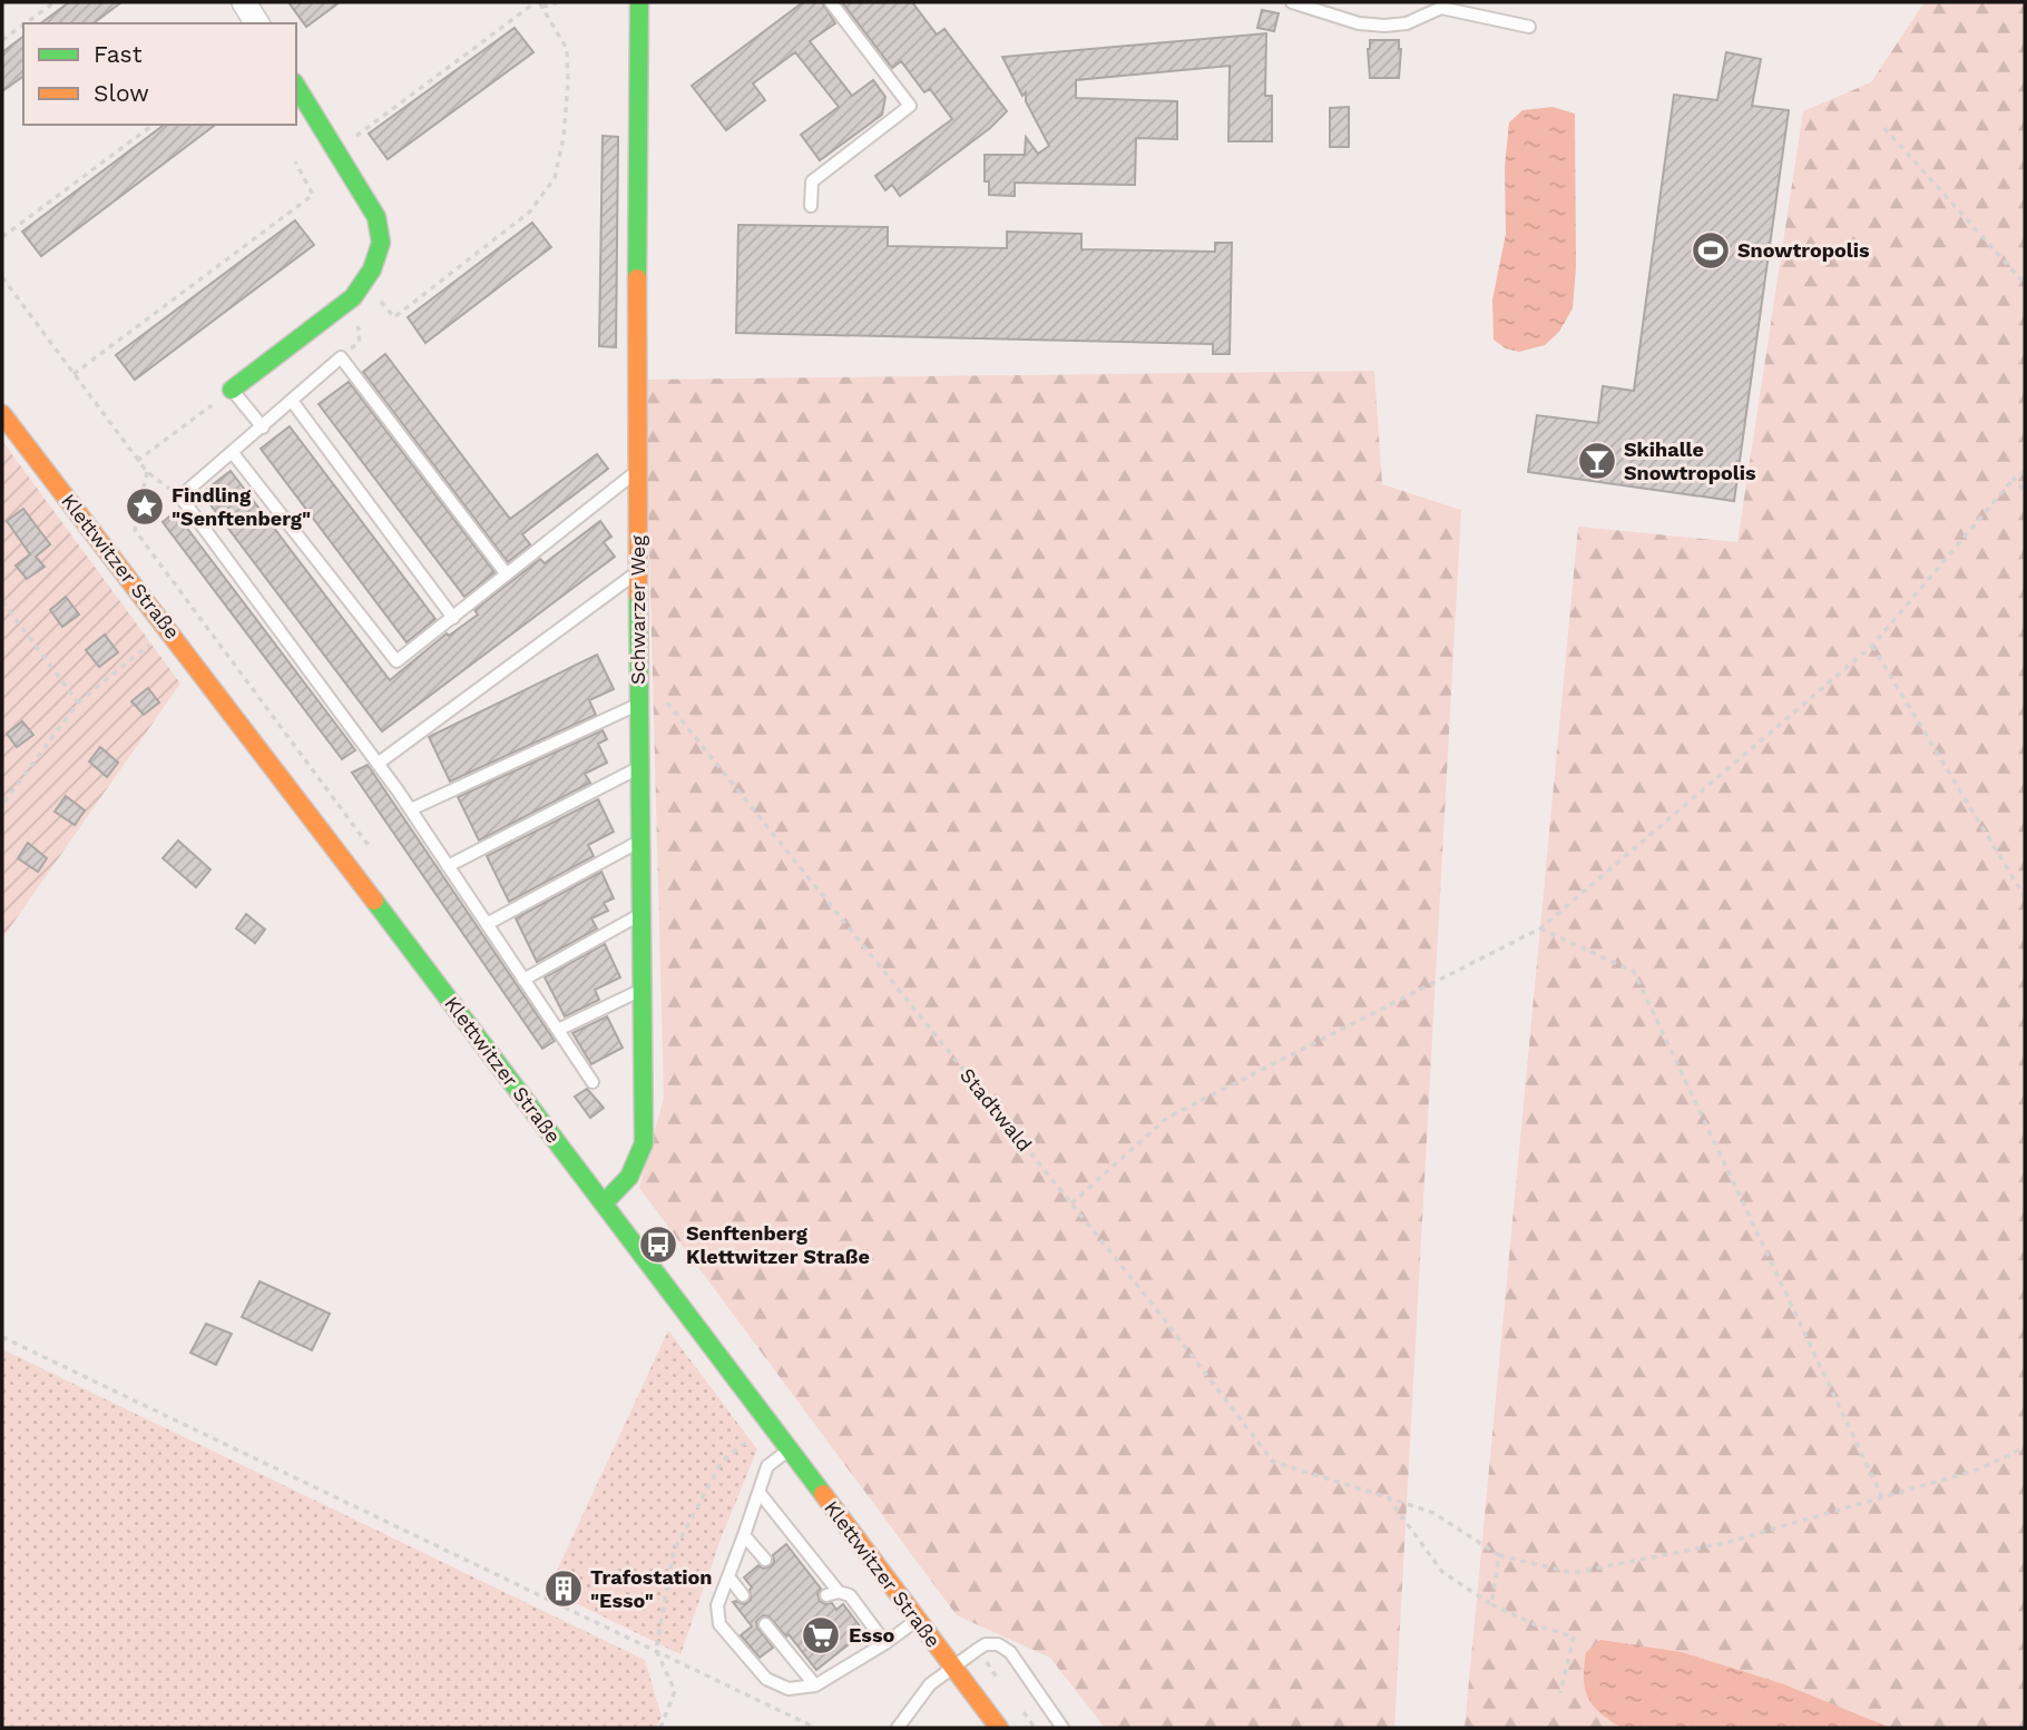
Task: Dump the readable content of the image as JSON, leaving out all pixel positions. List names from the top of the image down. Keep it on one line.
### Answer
{"streets":{"main road":["Klettwitzer Straße","Schwarzer Weg"],"path":["Stadtwald"]},"crossings":[["Klettwitzer Straße","Schwarzer Weg"],["Schwarzer Weg","Stadtwald"]],"places":{"sports":["Snowtropolis"],"bar":["Skihalle Snowtropolis"],"place":["Findling \"Senftenberg\""],"bus stop":["Senftenberg Klettwitzer Straße"],"building":["Trafostation \"Esso\""],"supermarket":["Esso"]},"legend":["Fast","Slow"]}
